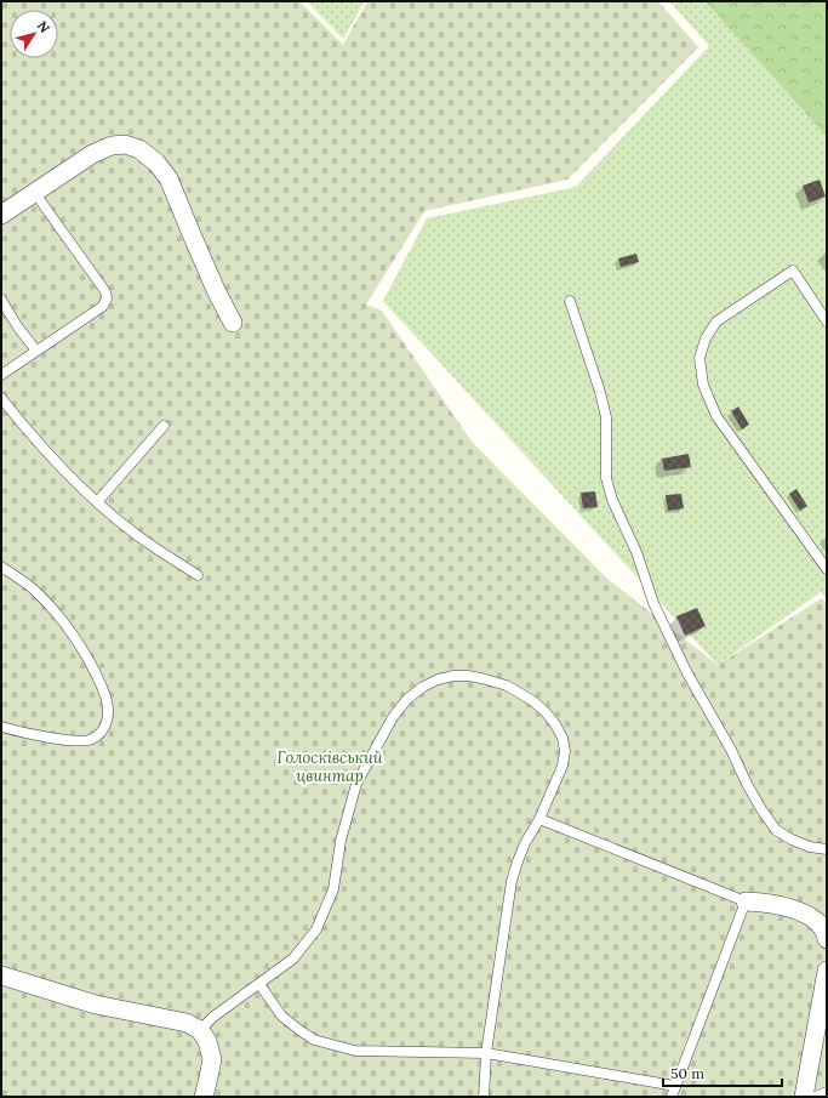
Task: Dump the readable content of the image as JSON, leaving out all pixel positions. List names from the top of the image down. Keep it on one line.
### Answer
{"parks":["Голосківський цвинтар"],"scale_bar":"50 m","north":"top right"}
